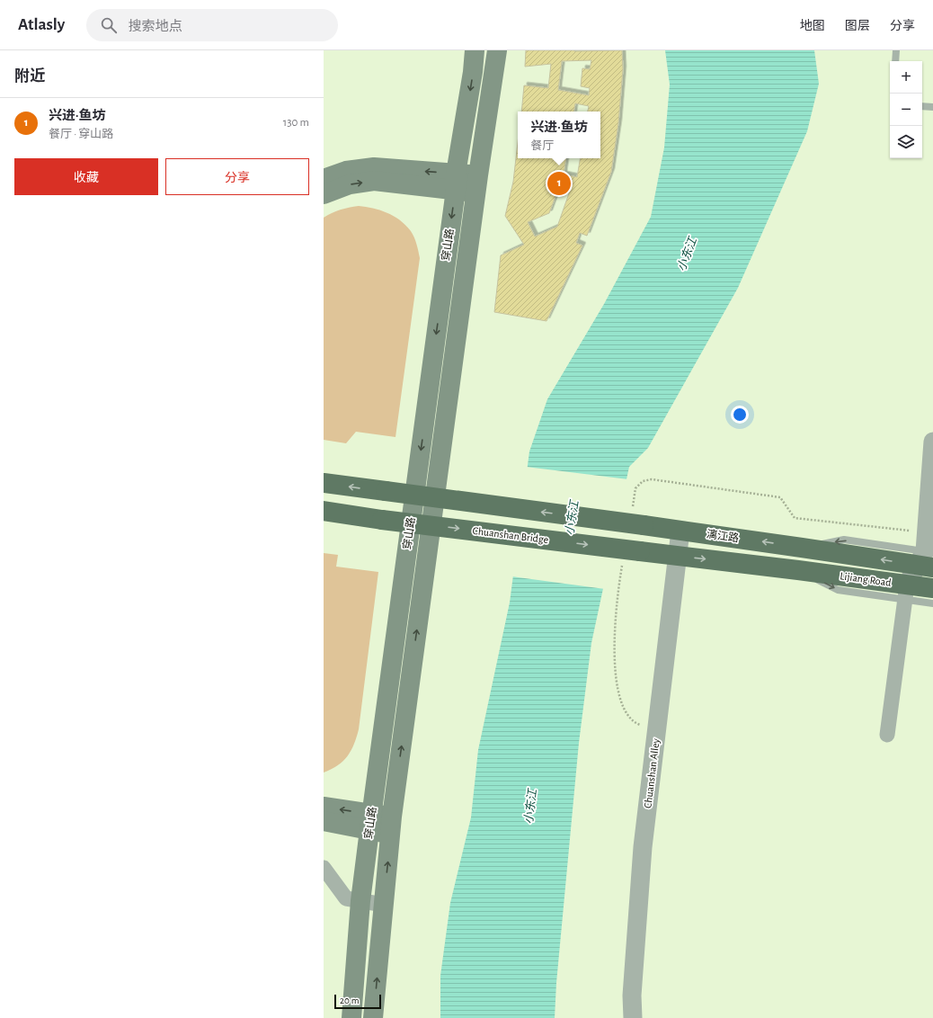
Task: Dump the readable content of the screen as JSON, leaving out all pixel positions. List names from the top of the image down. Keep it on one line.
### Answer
{"streets":{"highway":["Chuanshan Bridge","漓江路","Lijiang Road"],"main road":["穿山路"],"street":["Chuanshan Alley"]},"crossings":[["Chuanshan Bridge","Lijiang Road"],["Chuanshan Bridge","Chuanshan Alley"],["漓江路","Lijiang Road"],["漓江路","Chuanshan Alley"],["Lijiang Road","Chuanshan Alley"]],"one_way":["Chuanshan Bridge","漓江路"],"water":["小东江"],"scale_bar":"20 m","page":{"header":"Atlasly","search":"搜索地点","nav":["地图","图层","分享"],"heading":"附近","map_buttons":["+","−"],"list":[{"mark":"1","name":"兴进·鱼坊","note":"餐厅 · 穿山路","value":"130 m"}],"popup":["兴进·鱼坊","餐厅"],"buttons":["收藏","分享"],"pins":"1","scale":"20 m"}}
